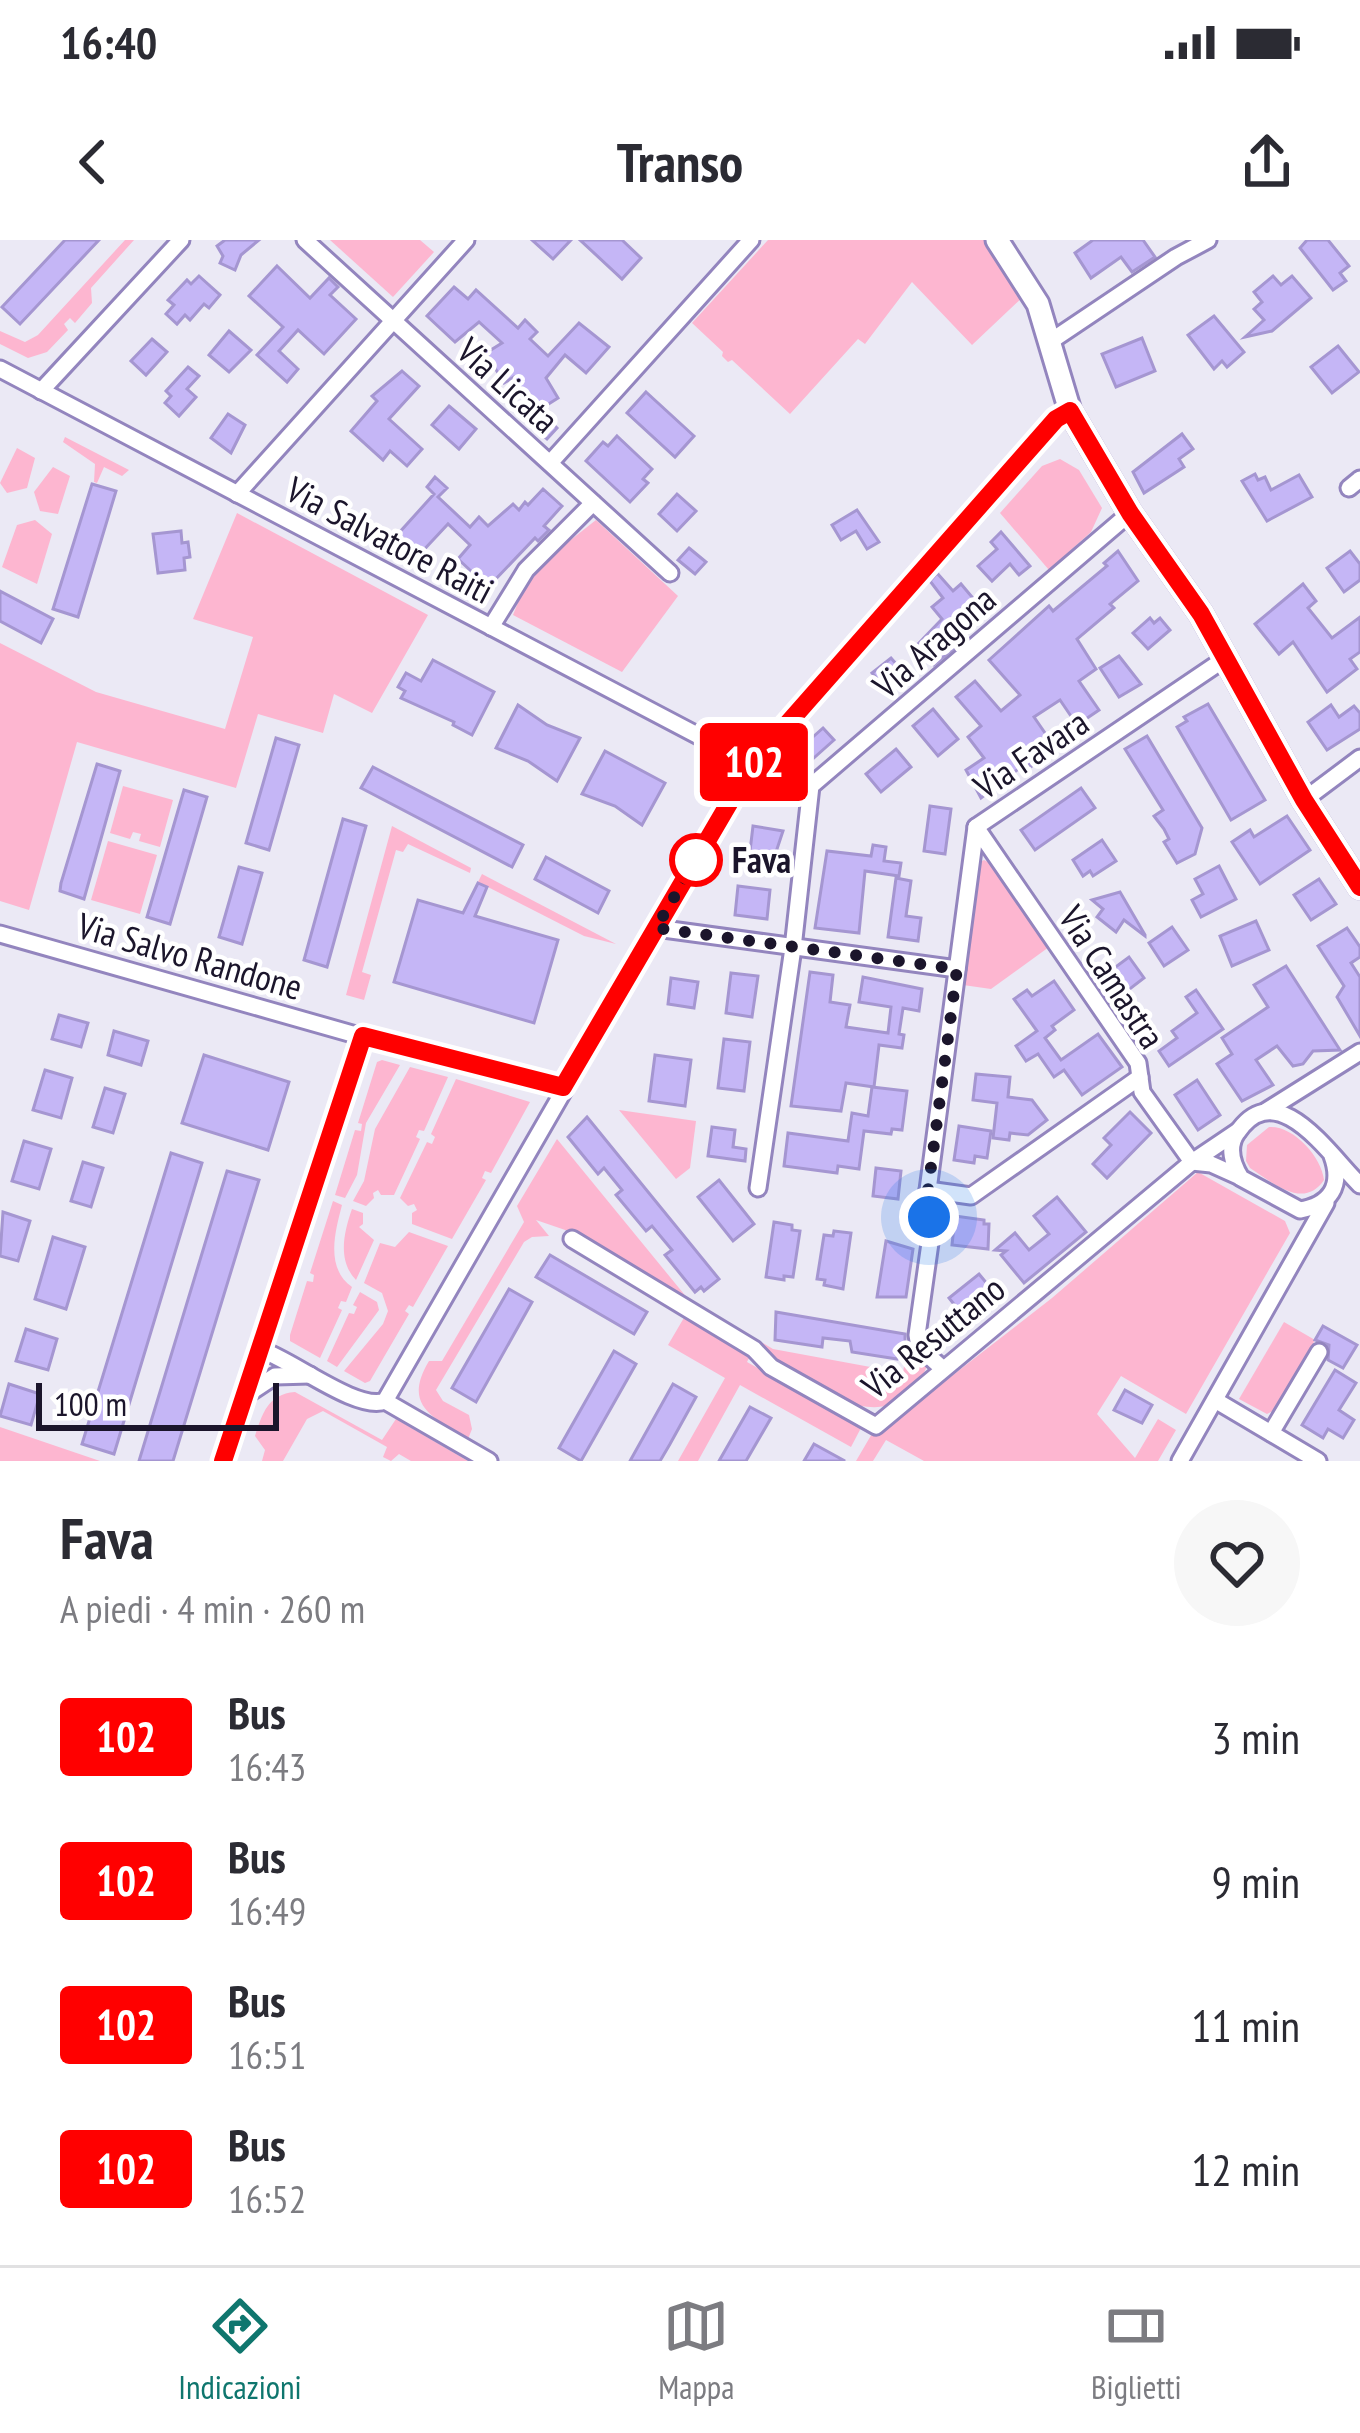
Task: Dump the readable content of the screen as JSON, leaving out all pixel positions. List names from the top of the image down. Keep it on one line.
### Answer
{"streets":{"street":["Via Licata","Via Salvatore Raiti","Via Aragona","Via Favara","Via Salvo Randone","Via Camastra","Via Resuttano"]},"crossings":[["Via Favara","Via Camastra"],["Via Favara","Via Resuttano"],["Via Camastra","Via Resuttano"]],"places":["Fava"],"lines":["bus line 102"],"scale_bar":"100 m","page":{"status":"16:40","header":"Transo","on_map":"102","scale":"100 m","heading":["Fava","A piedi · 4 min · 260 m"],"list":[{"mark":"102","name":"Bus","note":"16:43","value":"3 min"},{"mark":"102","name":"Bus","note":"16:49","value":"9 min"},{"mark":"102","name":"Bus","note":"16:51","value":"11 min"},{"mark":"102","name":"Bus","note":"16:52","value":"12 min"}],"tabs":["Indicazioni","Mappa","Biglietti"]}}
